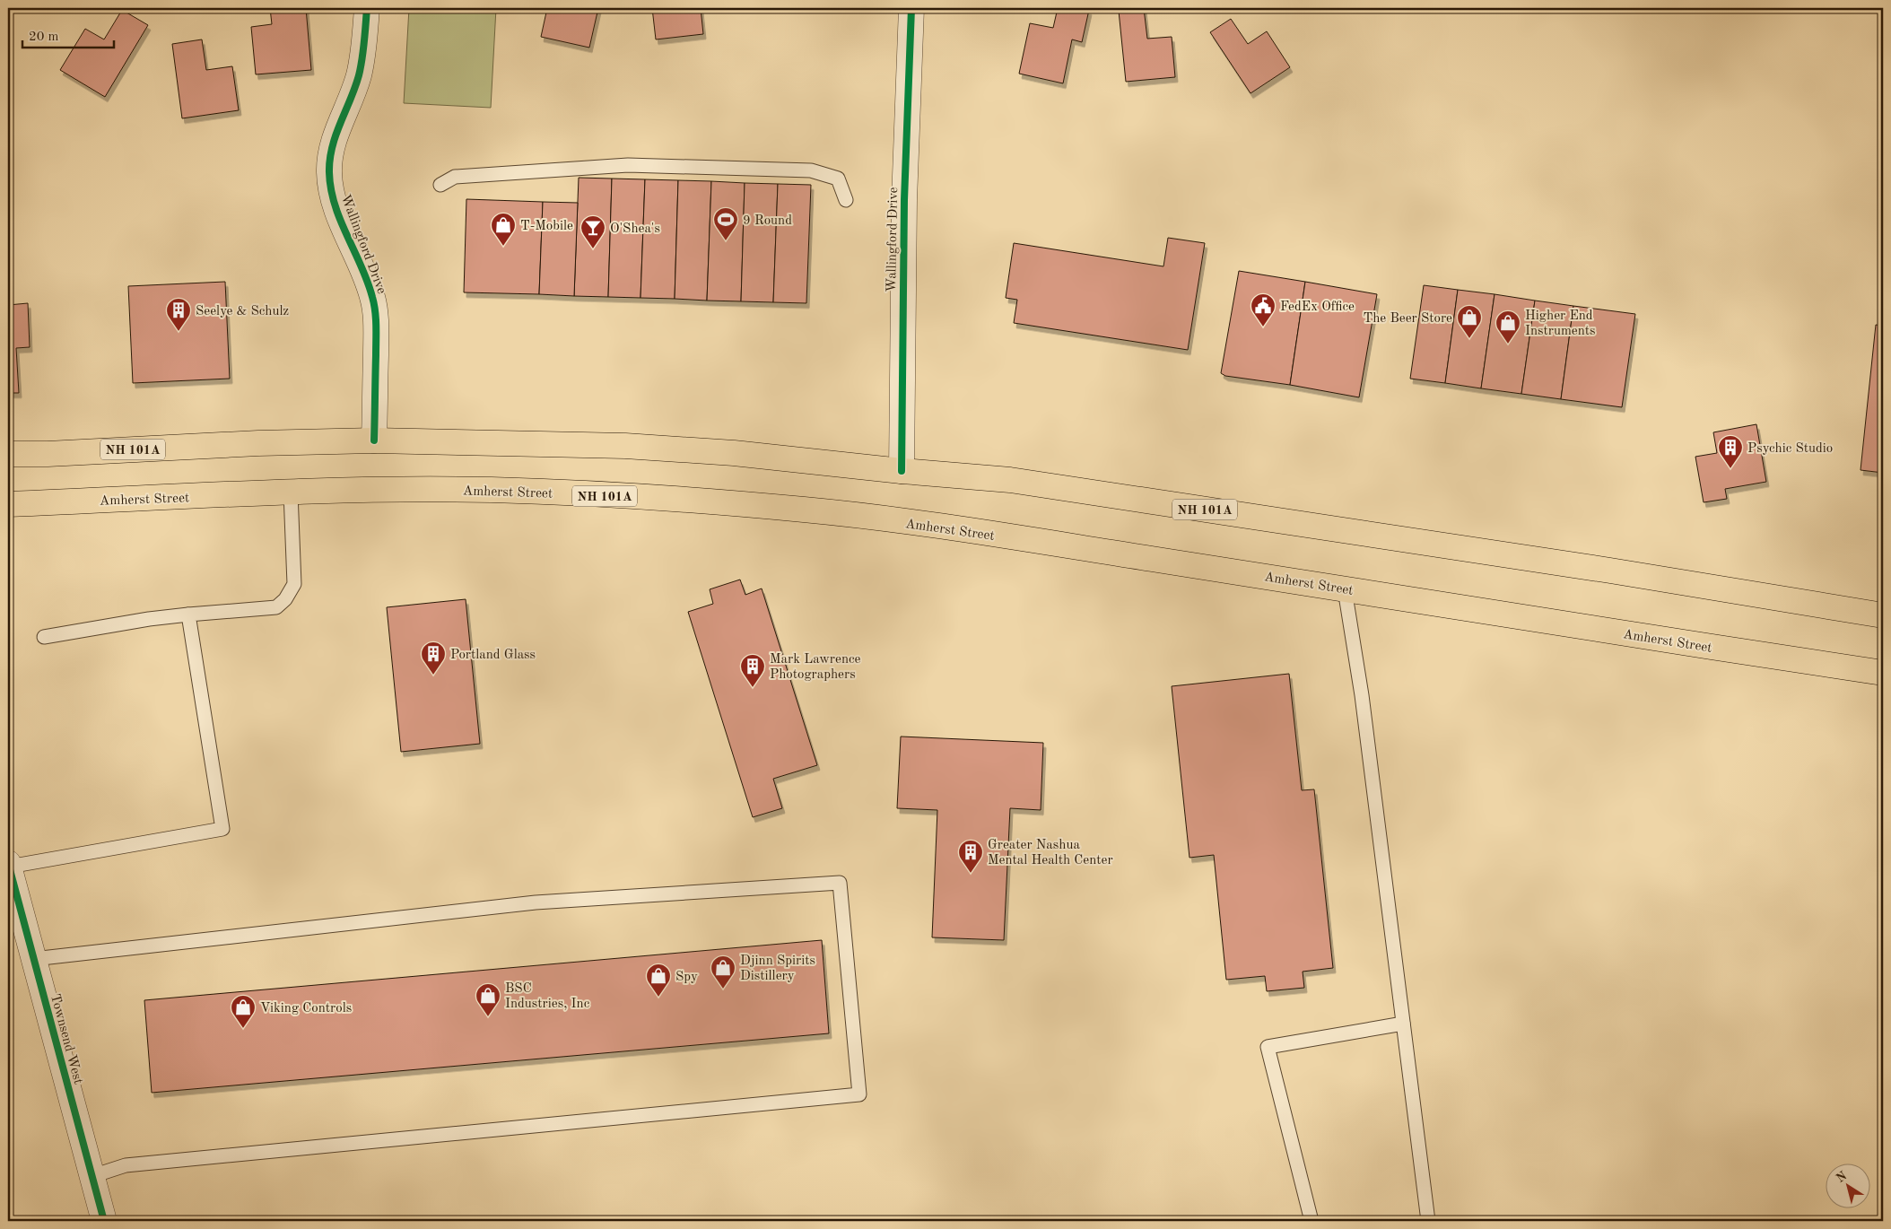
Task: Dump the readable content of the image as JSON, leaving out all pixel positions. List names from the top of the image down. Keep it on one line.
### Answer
{"streets":{"highway":["NH 101A","Amherst Street"],"street":["Wallingford Drive","Townsend West"]},"crossings":[["Wallingford Drive","NH 101A"]],"places":{"sports":["9 Round"],"shop":["T-Mobile","The Beer Store","Higher End Instruments","Djinn Spirits Distillery","Spy","BSC Industries, Inc","Viking Controls"],"bar":["O'Shea's"],"public building":["FedEx Office"],"building":["Seelye & Schulz","Psychic Studio","Portland Glass","Mark Lawrence Photographers","Greater Nashua Mental Health Center"]},"scale_bar":"20 m","north":"top left"}
